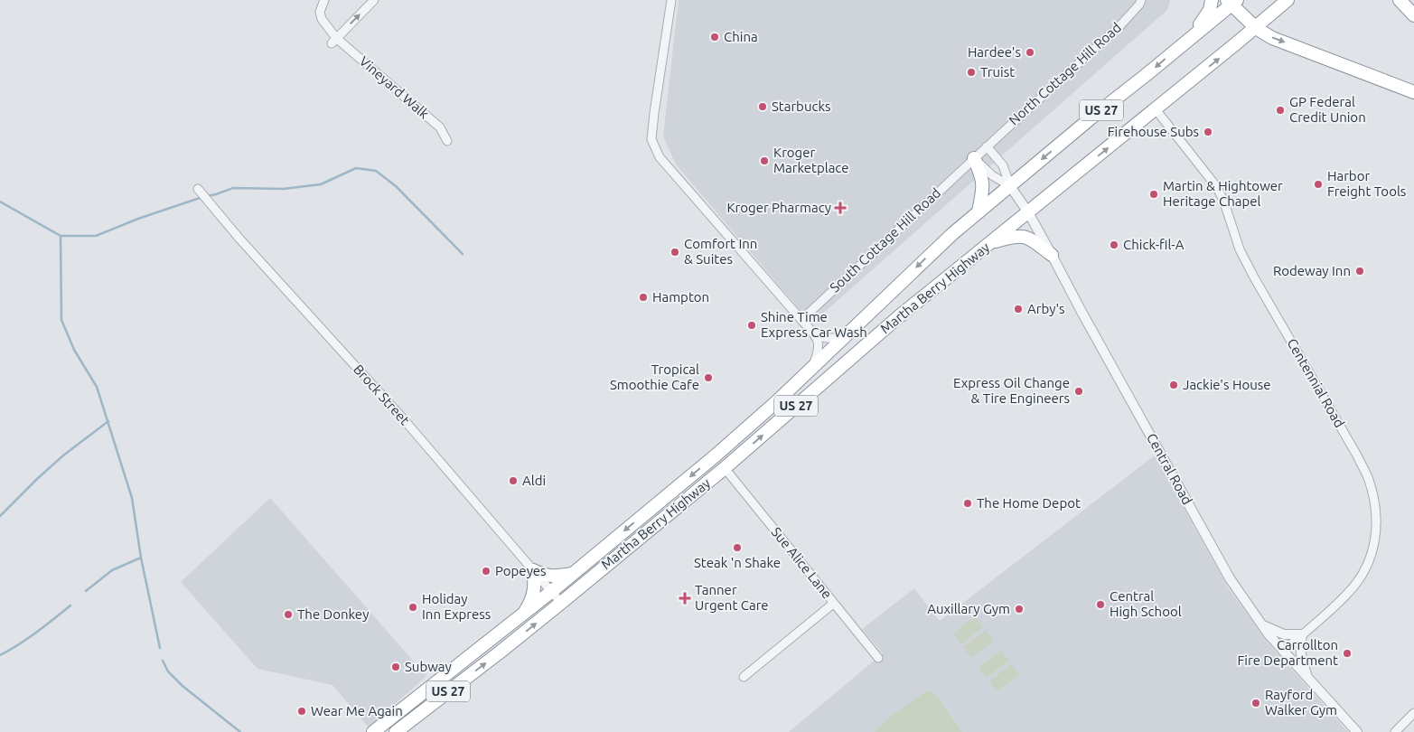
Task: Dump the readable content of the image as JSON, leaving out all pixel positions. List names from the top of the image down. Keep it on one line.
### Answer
{"streets":{"highway":["US 27","Martha Berry Highway"],"street":["North Cottage Hill Road","Vineyard Walk","South Cottage Hill Road","Centennial Road","Brock Street","Central Road","Sue Alice Lane"]},"crossings":[["North Cottage Hill Road","South Cottage Hill Road"],["North Cottage Hill Road","Central Road"],["South Cottage Hill Road","Central Road"],["Martha Berry Highway","Centennial Road"],["Martha Berry Highway","Brock Street"],["Martha Berry Highway","Central Road"],["Martha Berry Highway","Sue Alice Lane"],["Centennial Road","Central Road"]],"places":{"other":["China","Hardee's","Truist","Starbucks","GP Federal Credit Union","Firehouse Subs","Kroger Marketplace","Harbor Freight Tools","Martin & Hightower Heritage Chapel","Chick-fil-A","Comfort Inn & Suites","Rodeway Inn","Hampton","Arby's","Shine Time Express Car Wash","Tropical Smoothie Cafe","Jackie's House","Express Oil Change & Tire Engineers","Aldi","The Home Depot","Steak 'n Shake","Popeyes","Central High School","Holiday Inn Express","Auxillary Gym","The Donkey","Carrollton Fire Department","Subway","Rayford Walker Gym","Wear Me Again"],"health":["Kroger Pharmacy","Tanner Urgent Care"]}}
